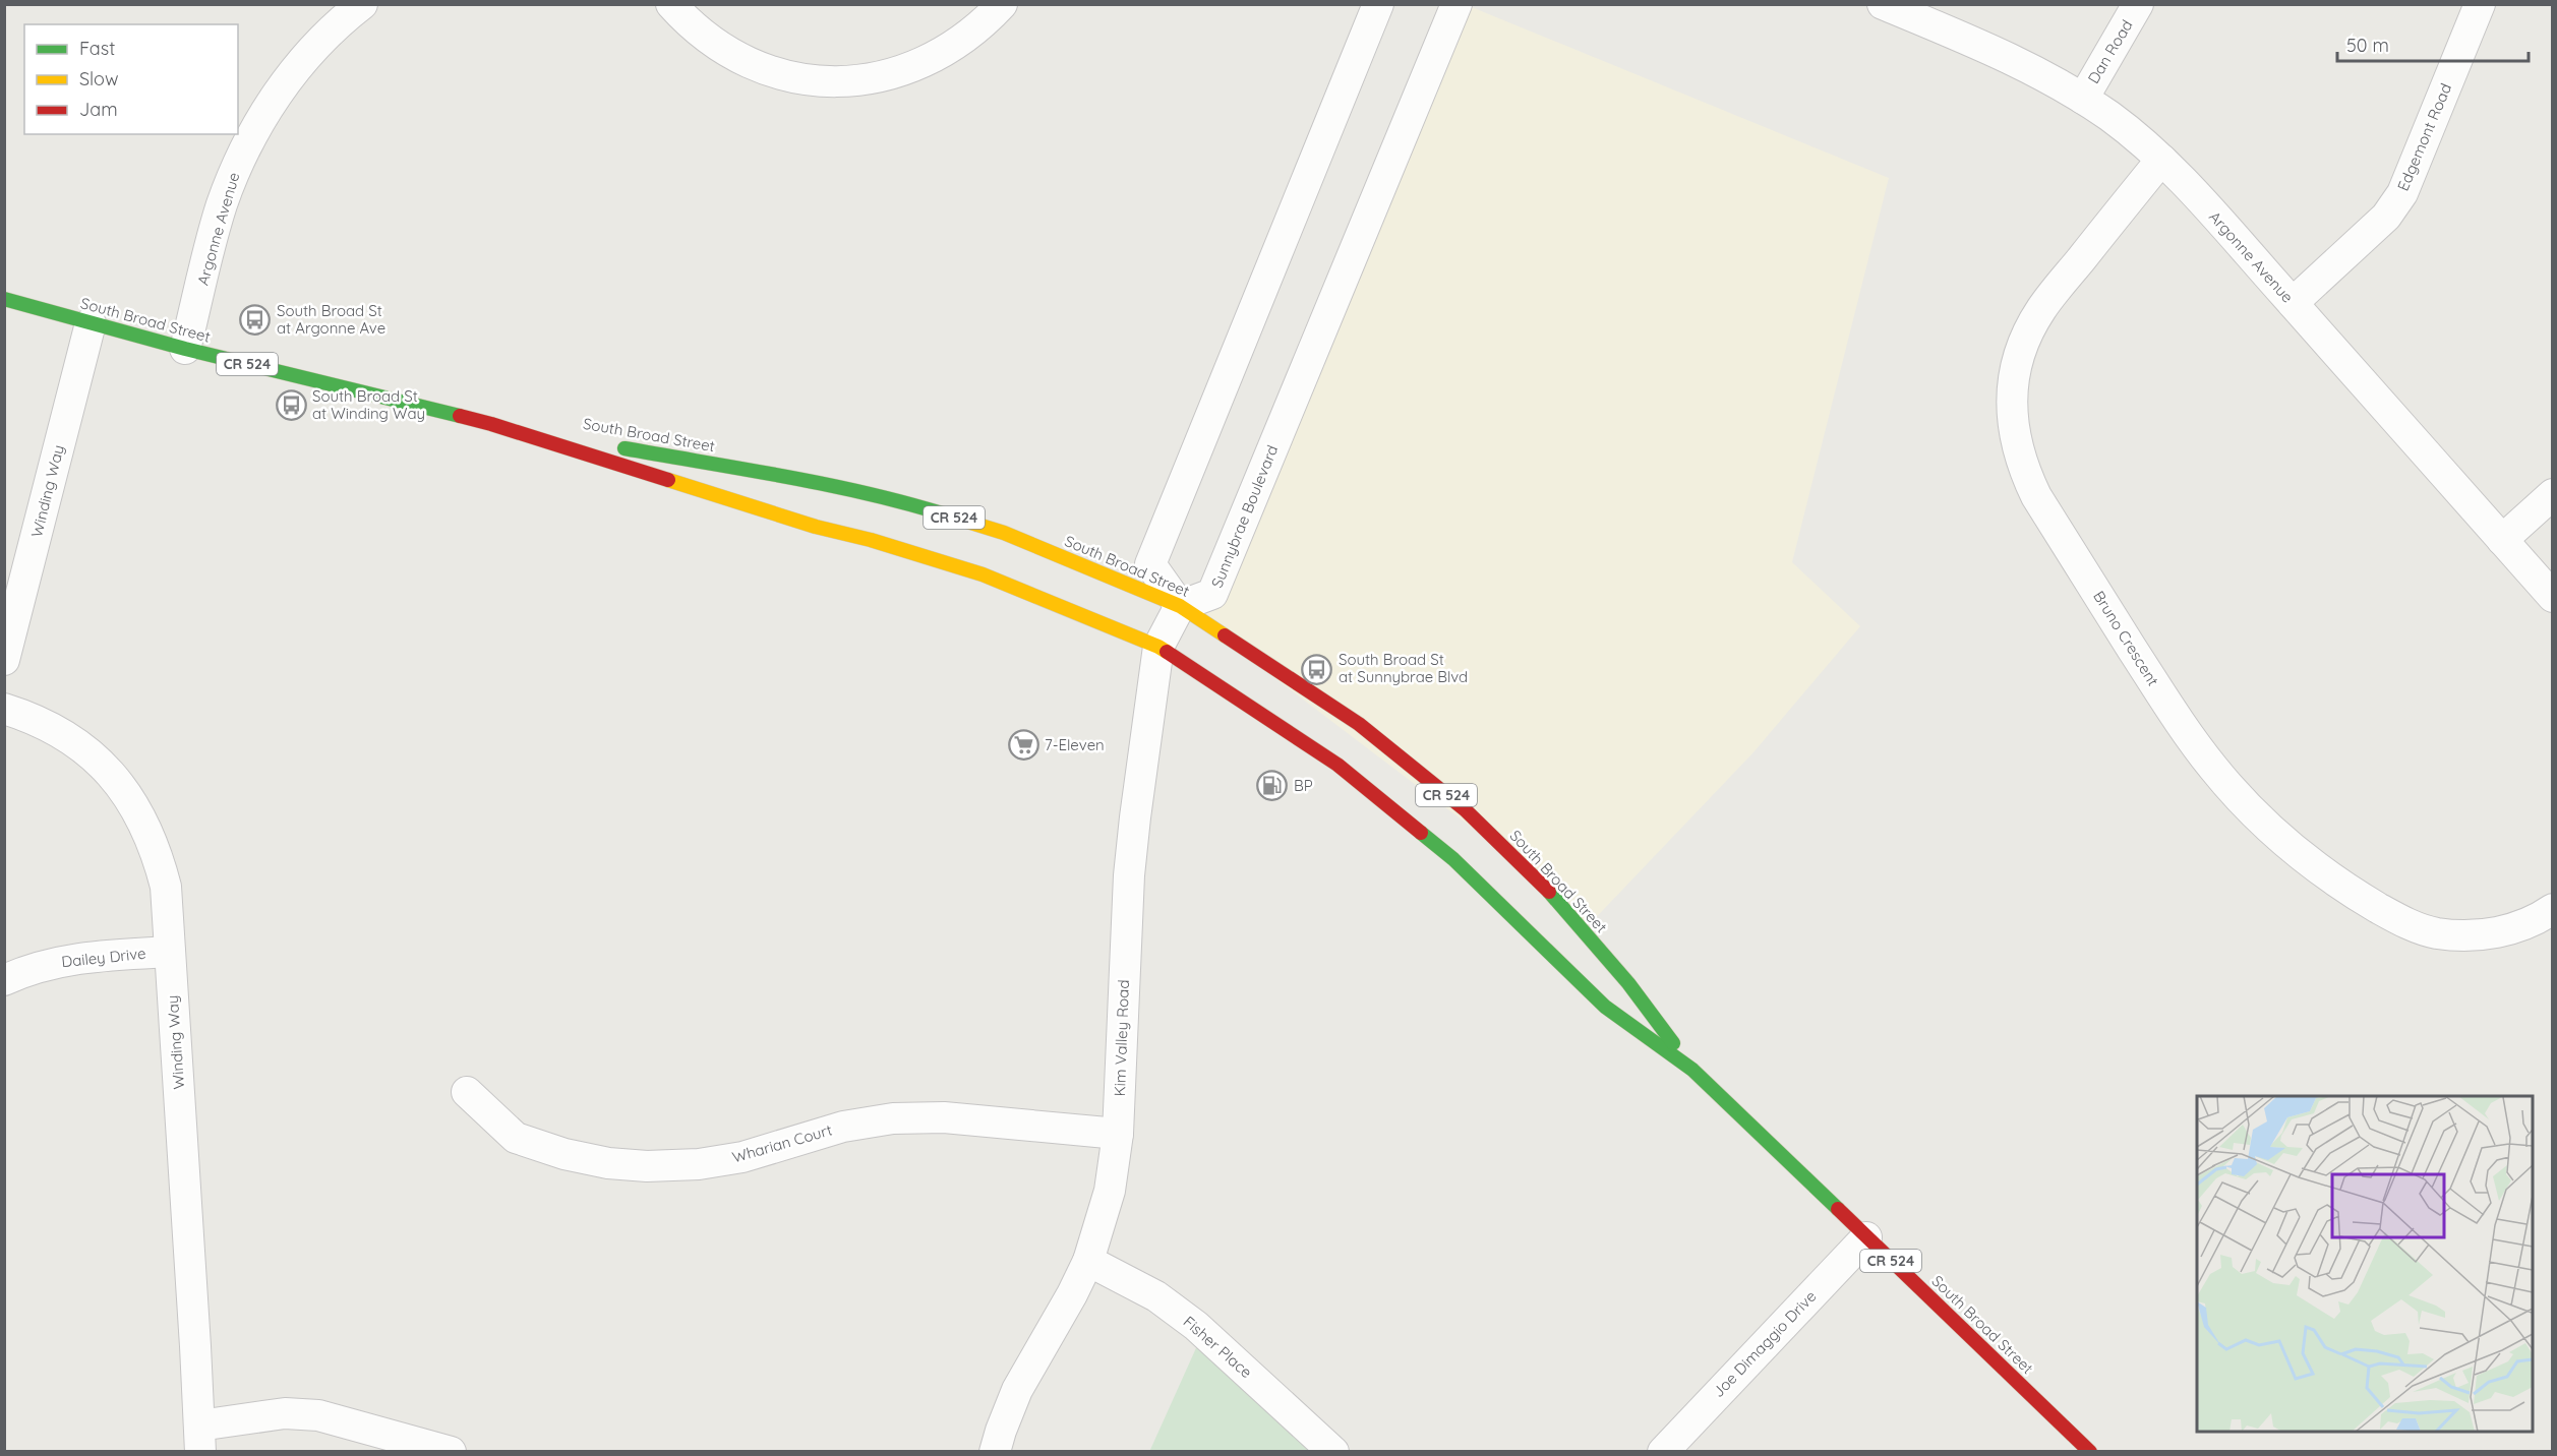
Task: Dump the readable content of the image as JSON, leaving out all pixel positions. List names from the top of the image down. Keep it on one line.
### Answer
{"streets":{"main road":["South Broad Street","CR 524"],"street":["Dan Road","Edgemont Road","Argonne Avenue","Winding Way","Sunnybrae Boulevard","Bruno Crescent","Dailey Drive","Kim Valley Road","Wharian Court","Joe Dimaggio Drive","Fisher Place"]},"crossings":[["Dan Road","Argonne Avenue"],["Edgemont Road","Argonne Avenue"],["Argonne Avenue","South Broad Street"],["Argonne Avenue","Bruno Crescent"],["South Broad Street","Winding Way"],["South Broad Street","Sunnybrae Boulevard"],["South Broad Street","Kim Valley Road"],["South Broad Street","Joe Dimaggio Drive"],["Winding Way","Dailey Drive"],["Sunnybrae Boulevard","Kim Valley Road"],["Kim Valley Road","Wharian Court"],["Kim Valley Road","Fisher Place"]],"places":{"bus stop":["South Broad St at Argonne Ave","South Broad St at Winding Way","South Broad St at Sunnybrae Blvd"],"supermarket":["7-Eleven"],"fuel station":["BP"]},"legend":["Fast","Slow","Jam"],"scale_bar":"50 m"}
